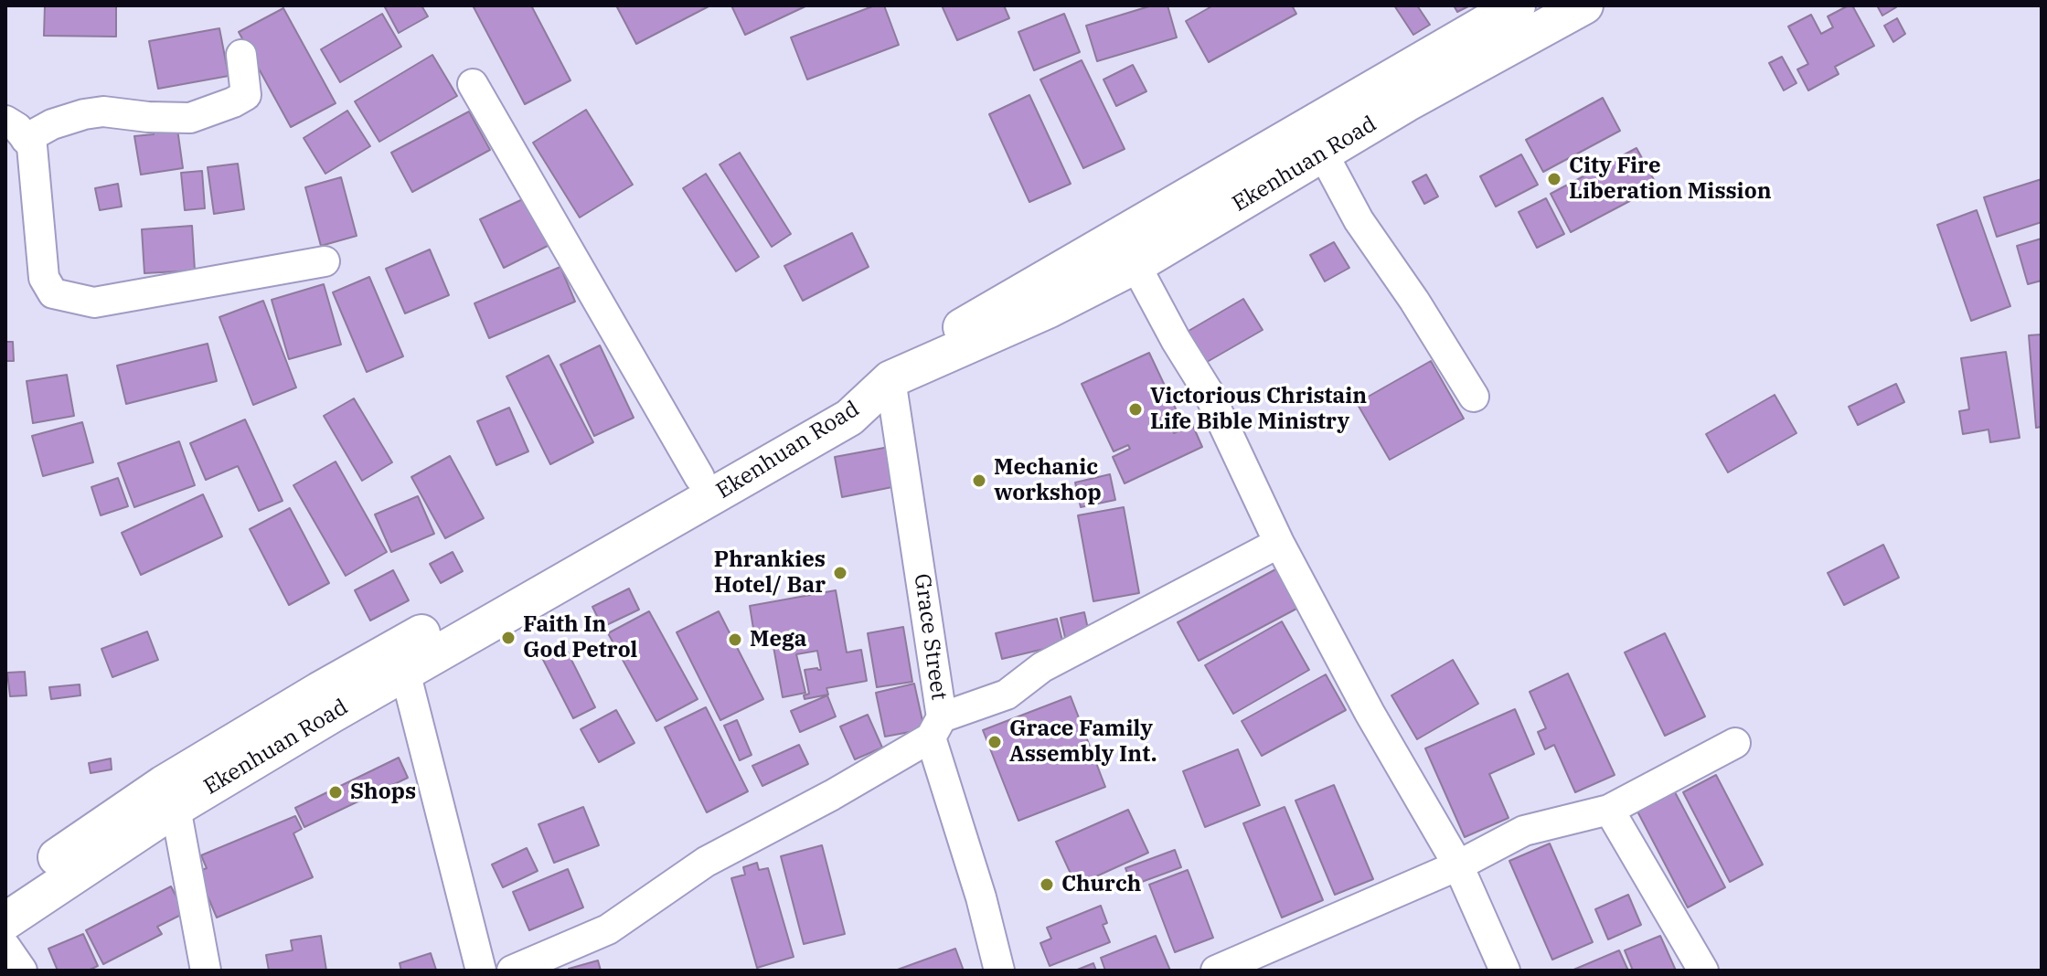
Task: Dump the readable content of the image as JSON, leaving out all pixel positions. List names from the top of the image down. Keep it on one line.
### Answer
{"streets":{"main road":["Ekenhuan Road"],"street":["Grace Street"]},"crossings":[["Ekenhuan Road","Grace Street"]],"places":["City Fire Liberation Mission","Victorious Christain Life Bible Ministry","Mechanic workshop","Phrankies Hotel/ Bar","Faith In God Petrol","Mega","Grace Family Assembly Int.","Shops","Church"]}
